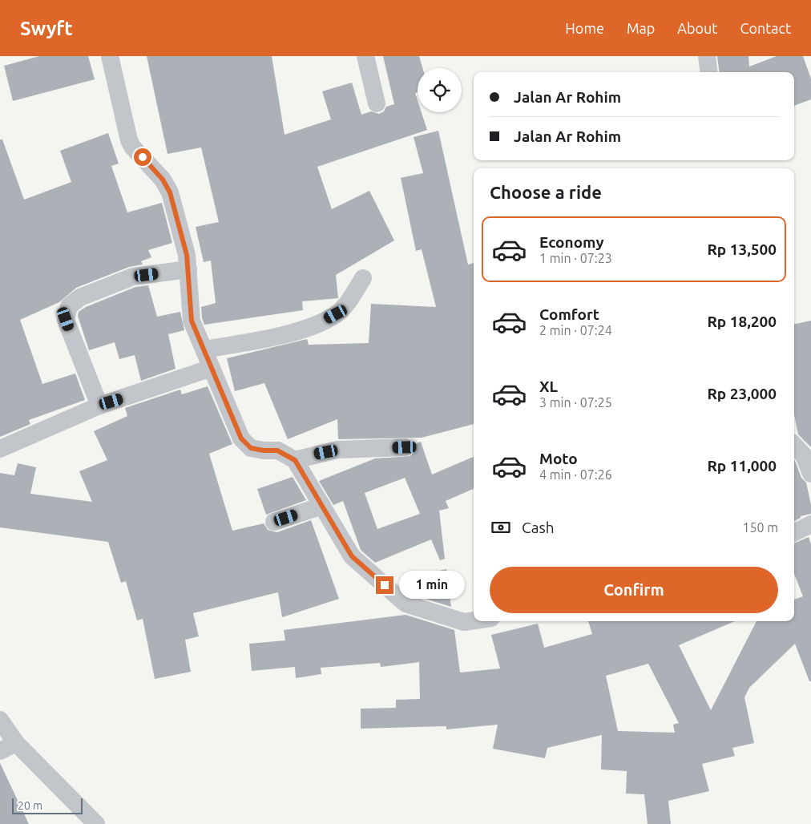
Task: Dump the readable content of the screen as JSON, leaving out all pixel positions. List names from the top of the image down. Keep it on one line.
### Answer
{"scale_bar":"20 m","page":{"header":"Swyft","nav":["Home","Map","About","Contact"],"banner":["Jalan Ar Rohim","Jalan Ar Rohim"],"heading":"Choose a ride","list":[{"name":"Economy","note":"1 min · 07:23","value":"Rp 13,500"},{"name":"Comfort","note":"2 min · 07:24","value":"Rp 18,200"},{"name":"XL","note":"3 min · 07:25","value":"Rp 23,000"},{"name":"Moto","note":"4 min · 07:26","value":"Rp 11,000"}],"pay":["Cash","150 m"],"buttons":"Confirm","bubble":"1 min","scale":"20 m"}}
